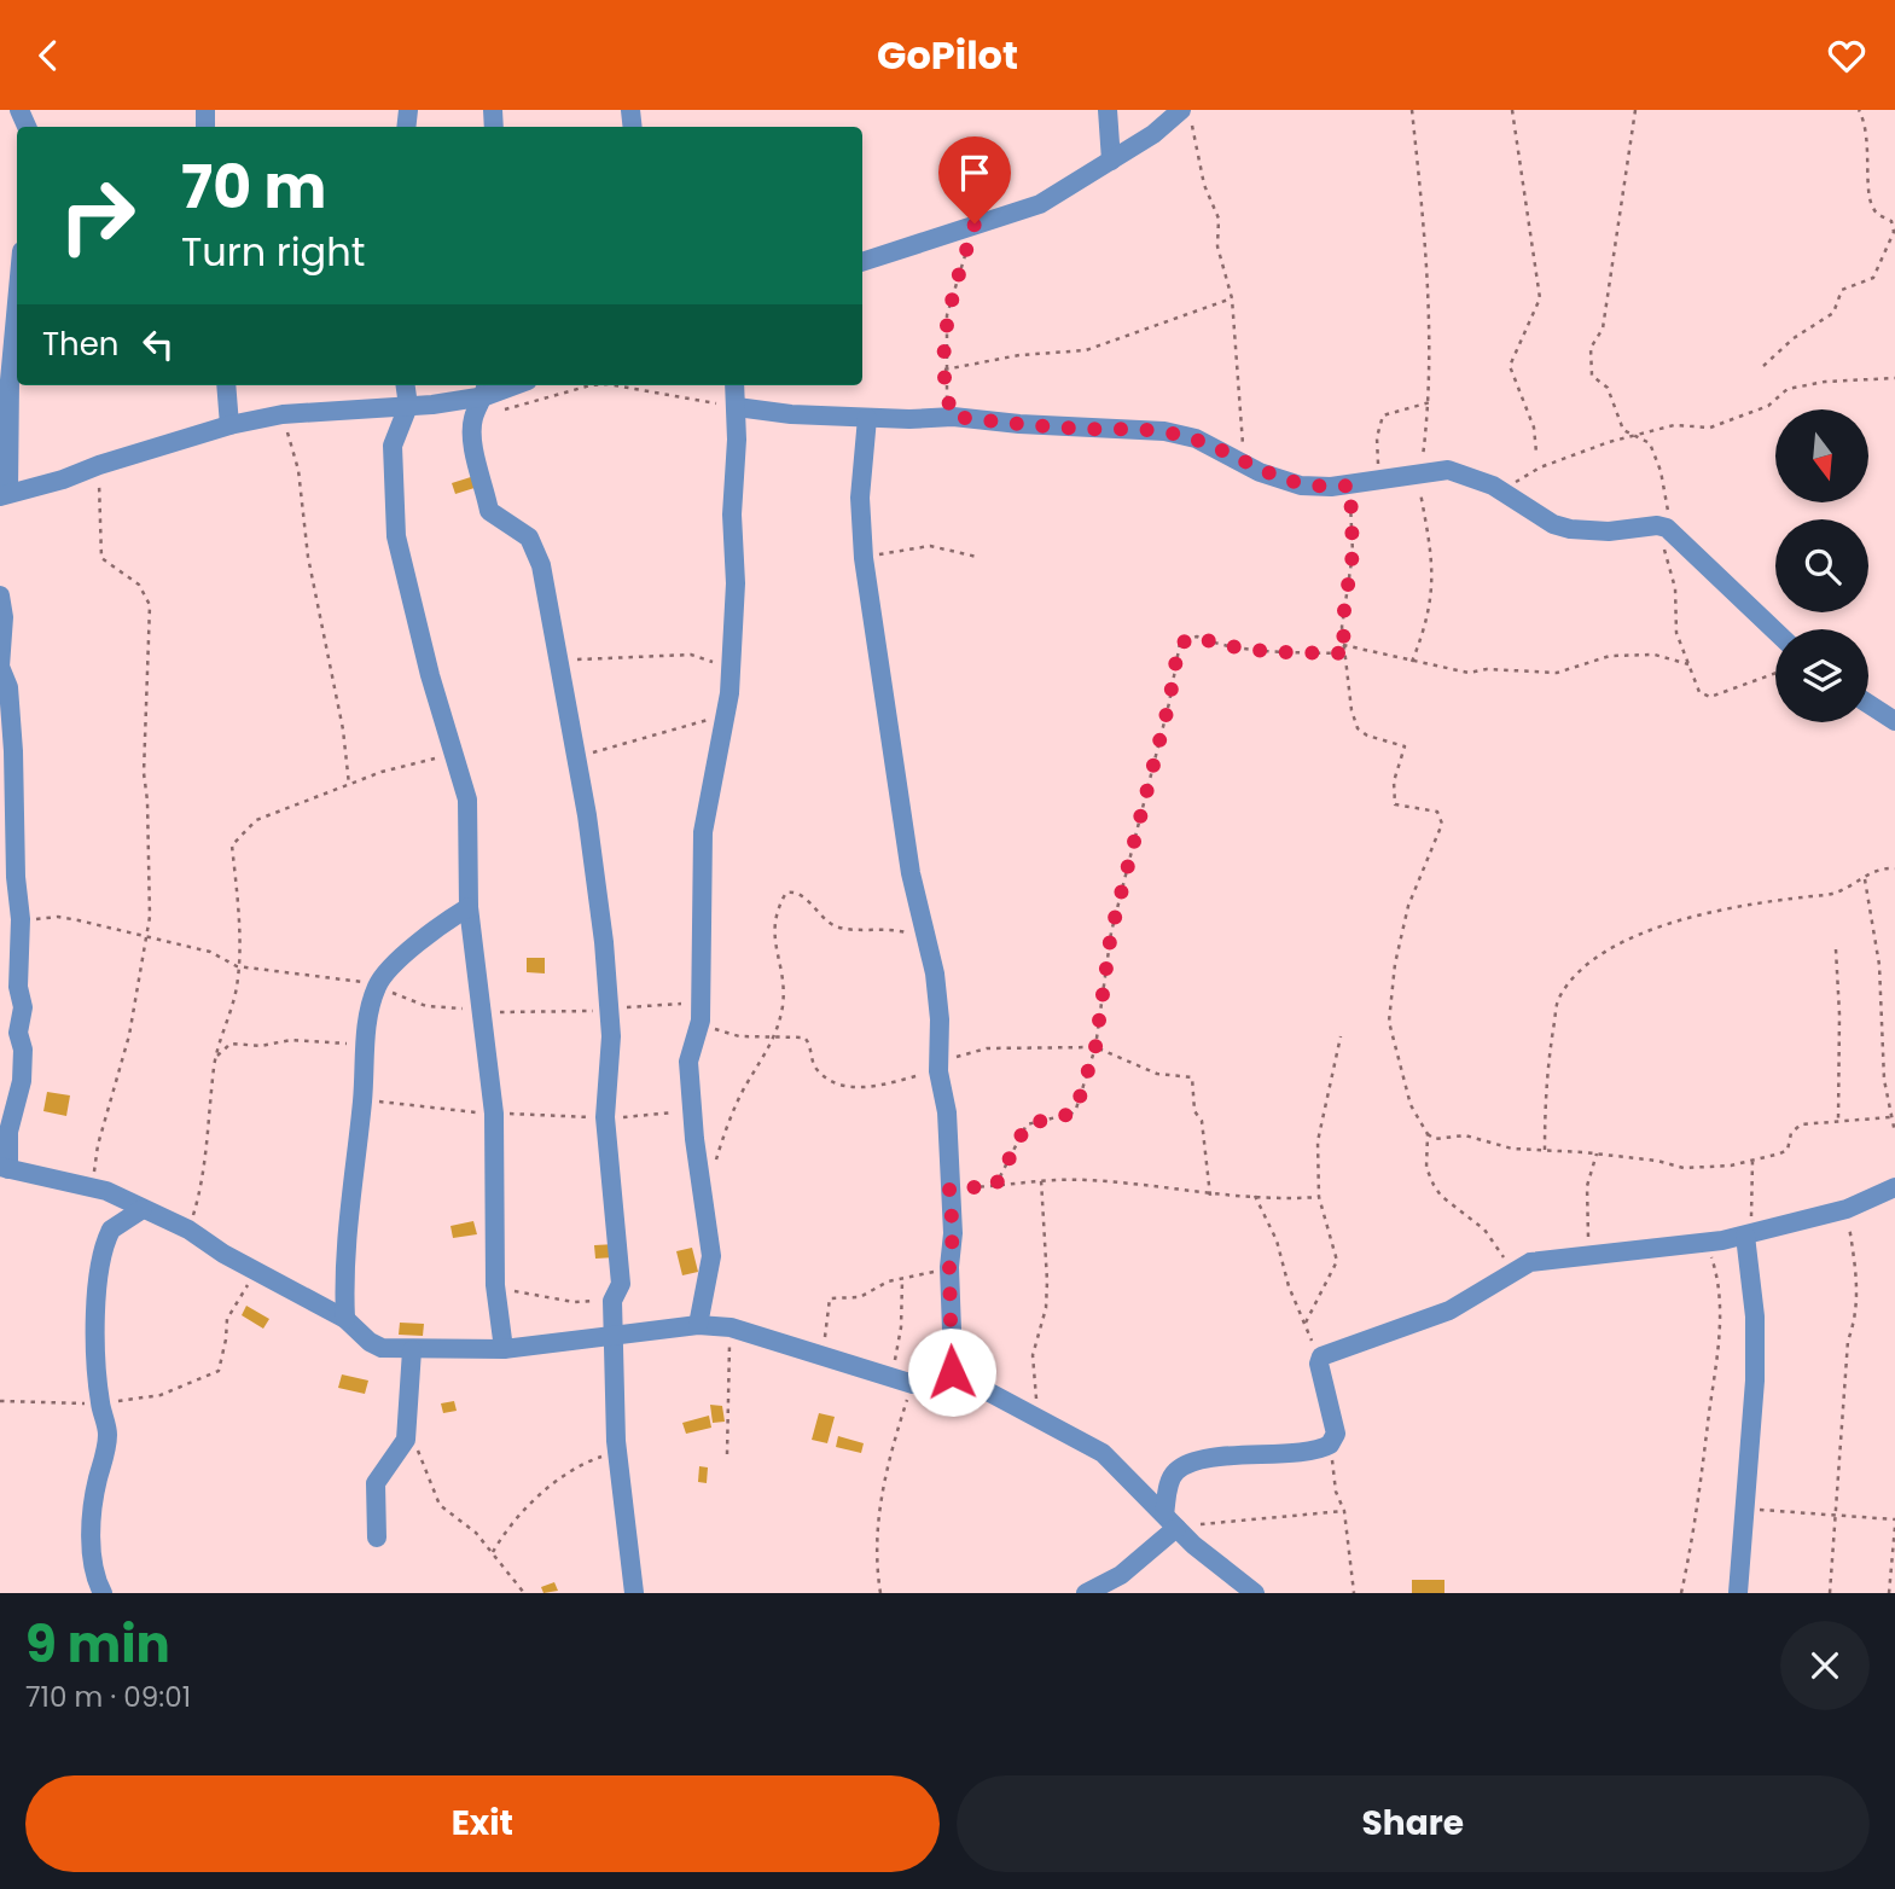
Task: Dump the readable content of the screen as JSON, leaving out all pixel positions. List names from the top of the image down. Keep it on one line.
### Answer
{"north":"bottom","page":{"header":"GoPilot","turn":["70 m","Turn right"],"then":"Then","heading":["9 min","710 m · 09:01"],"buttons":["Exit","Share"]}}
